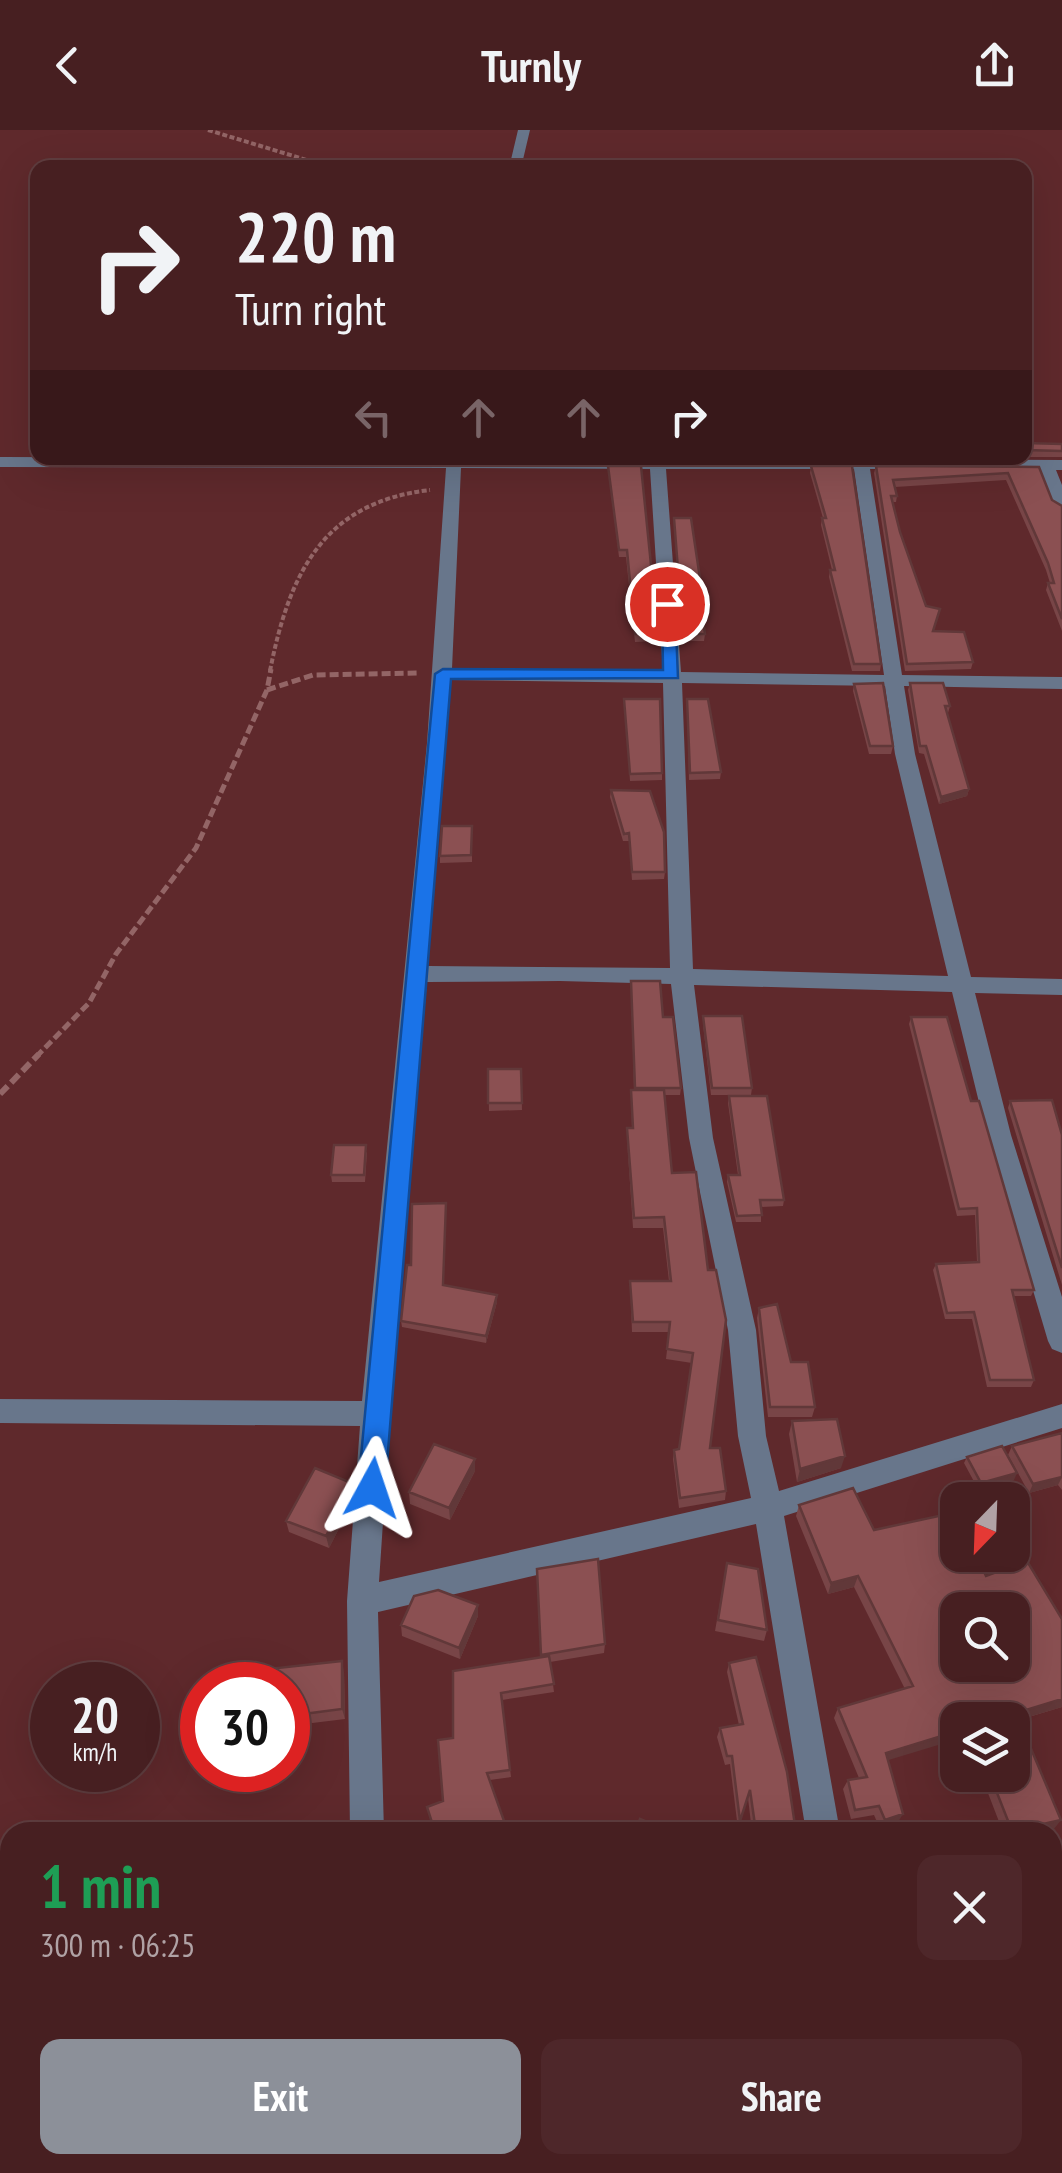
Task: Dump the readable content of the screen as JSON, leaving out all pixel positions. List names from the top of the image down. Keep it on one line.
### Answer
{"north":"bottom left","page":{"header":"Turnly","turn":["220 m","Turn right"],"speed":"20 km/h","limit":"30","heading":["1 min","300 m · 06:25"],"buttons":["Exit","Share"]}}
